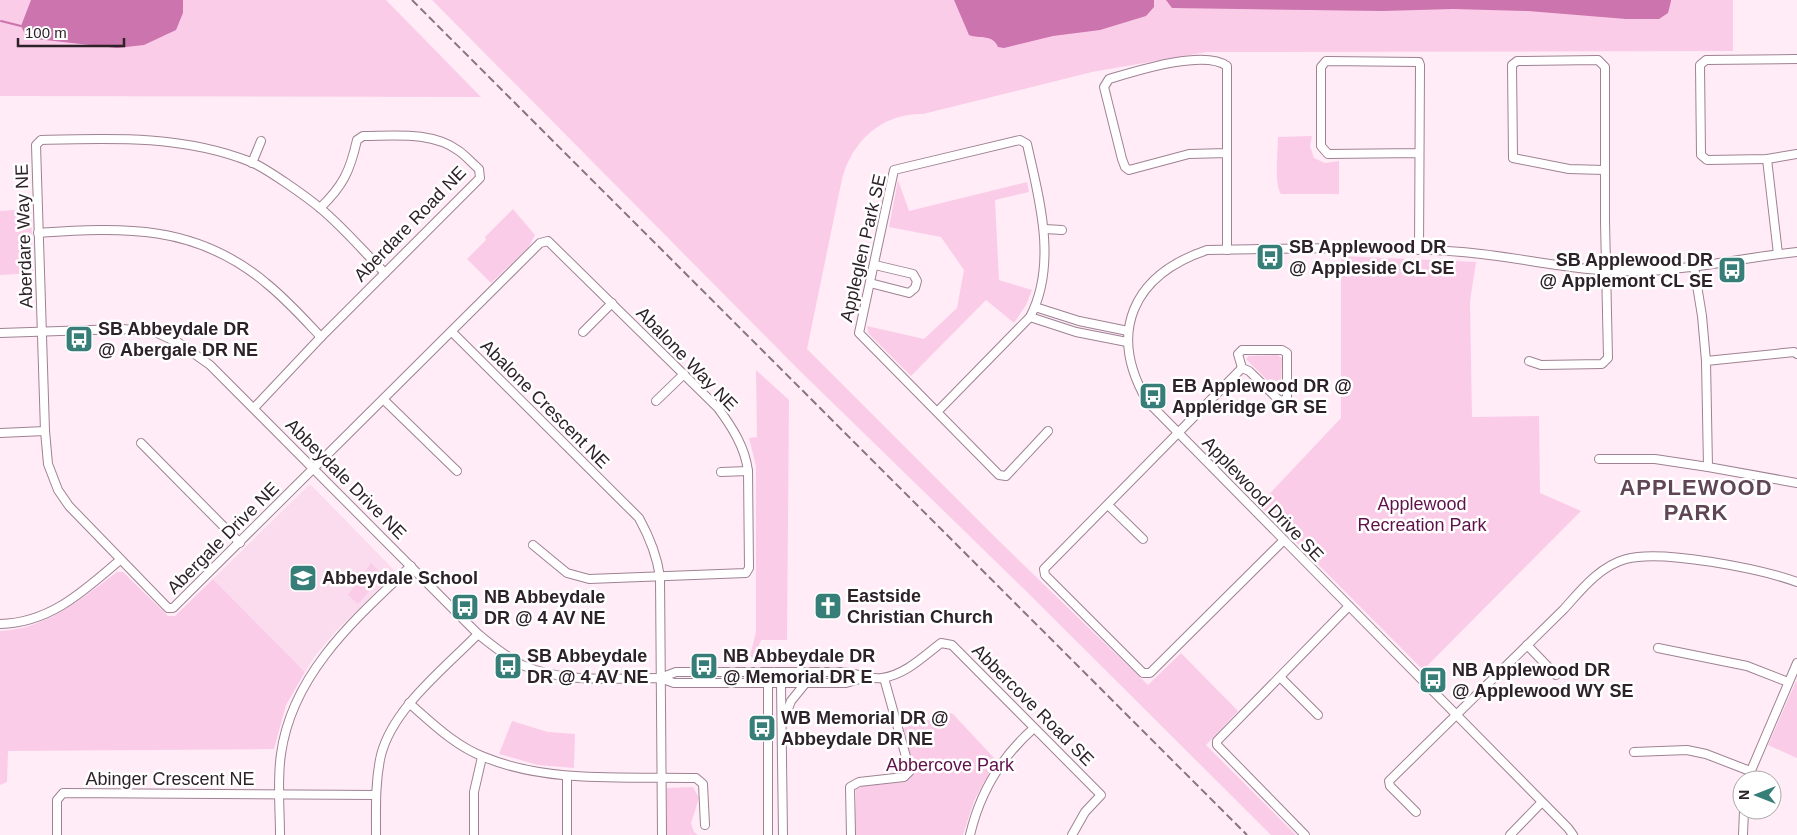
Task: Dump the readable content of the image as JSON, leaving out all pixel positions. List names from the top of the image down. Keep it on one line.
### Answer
{"streets":{"street":["Aberdare Road NE","Aberdare Way NE","Appleglen Park SE","Abalone Way NE","Abalone Crescent NE","Abbeydale Drive NE","Applewood Drive SE","Abergale Drive NE","Abbercove Road SE","Abinger Crescent NE"]},"crossings":[["Aberdare Road NE","Aberdare Way NE"],["Aberdare Road NE","Abbeydale Drive NE"],["Aberdare Way NE","Abbeydale Drive NE"],["Aberdare Way NE","Abergale Drive NE"],["Abalone Way NE","Abalone Crescent NE"],["Abalone Crescent NE","Abbeydale Drive NE"],["Abbeydale Drive NE","Abergale Drive NE"]],"districts":["APPLEWOOD PARK"],"parks":["Applewood Recreation Park","Abbercove Park"],"places":{"bus stop":["SB Applewood DR @ Appleside CL SE","SB Applewood DR @ Applemont CL SE","SB Abbeydale DR @ Abergale DR NE","EB Applewood DR @ Appleridge GR SE","NB Abbeydale DR @ 4 AV NE","SB Abbeydale DR @ 4 AV NE","NB Abbeydale DR @ Memorial DR E","NB Applewood DR @ Applewood WY SE","WB Memorial DR @ Abbeydale DR NE"],"school or university":["Abbeydale School"],"church":["Eastside Christian Church"]},"scale_bar":"100 m","north":"left"}
